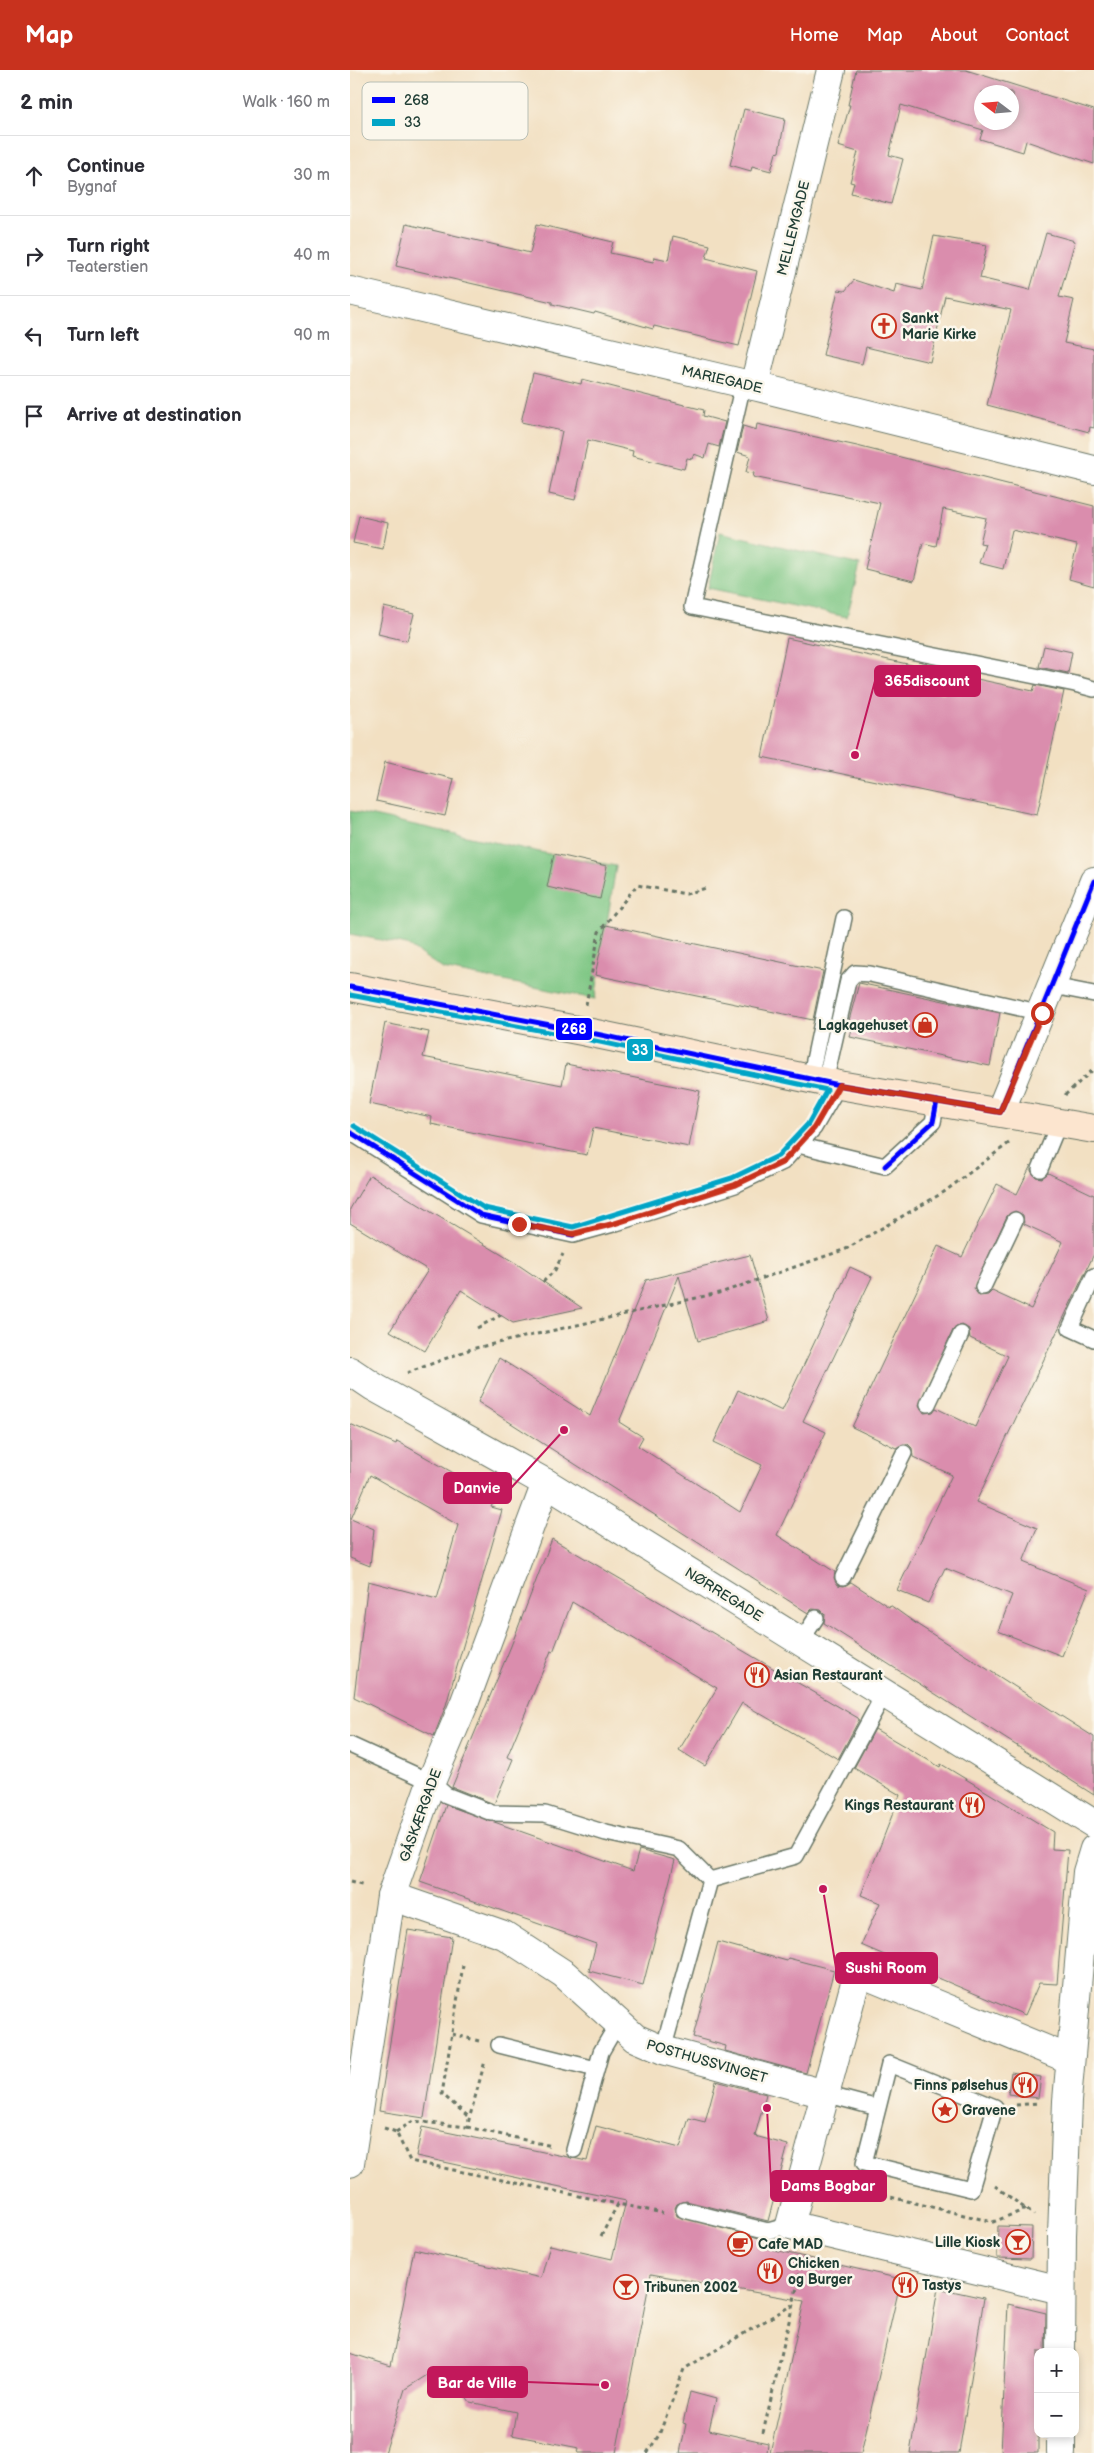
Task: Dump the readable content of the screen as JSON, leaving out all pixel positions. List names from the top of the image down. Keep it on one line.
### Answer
{"streets":{"street":["MELLEMGADE","MARIEGADE","NØRREGADE","GÅSKÆRGADE","POSTHUSSVINGET"]},"crossings":[["MELLEMGADE","MARIEGADE"],["NØRREGADE","GÅSKÆRGADE"],["GÅSKÆRGADE","POSTHUSSVINGET"]],"places":{"church":["Sankt Marie Kirke"],"other":["365discount","Danvie","Sushi Room","Dams Bogbar","Bar de Ville"],"shop":["Lagkagehuset"],"restaurant":["Asian Restaurant","Kings Restaurant","Finns pølsehus","Chicken og Burger","Tastys"],"place":["Gravene"],"bar":["Lille Kiosk","Tribunen 2002"],"cafe":["Cafe MAD"]},"lines":["transit line 268","transit line 33"],"legend":["268","33"],"north":"left","page":{"header":"Map","nav":["Home","Map","About","Contact"],"heading":["2 min","Walk · 160 m"],"list":[["Continue","Bygnaf","30 m"],["Turn right","Teaterstien","40 m"],["Turn left","90 m"],"Arrive at destination"],"map_buttons":["+","−"]}}
